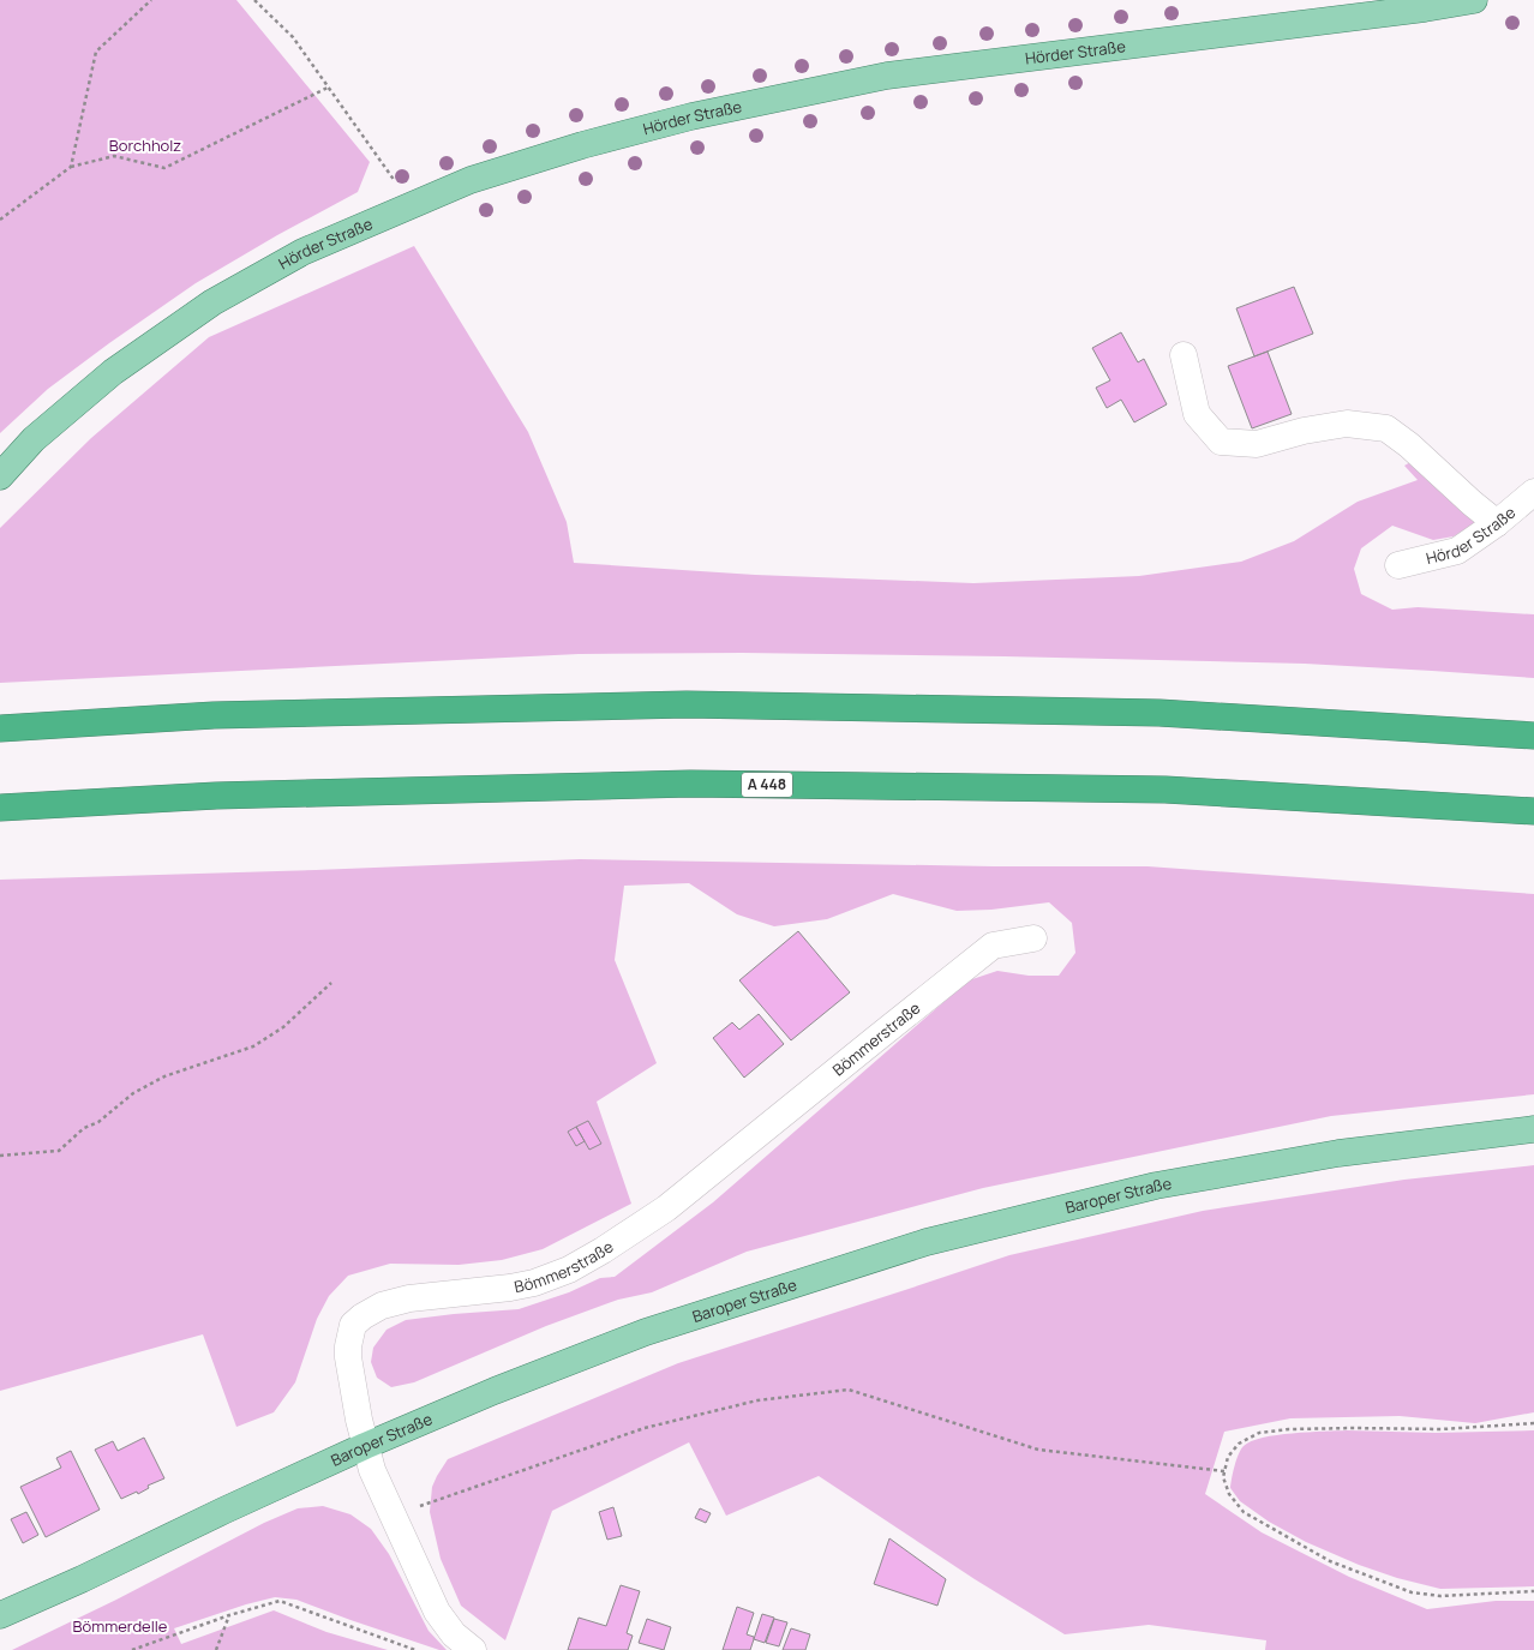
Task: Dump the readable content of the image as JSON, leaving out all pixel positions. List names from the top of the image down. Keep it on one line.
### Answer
{"streets":{"highway":["A 448"],"main road":["Hörder Straße","Baroper Straße"],"street":["Bömmerstraße"]},"crossings":[["Bömmerstraße","Baroper Straße"]],"parks":["Borchholz","Bömmerdelle"]}
